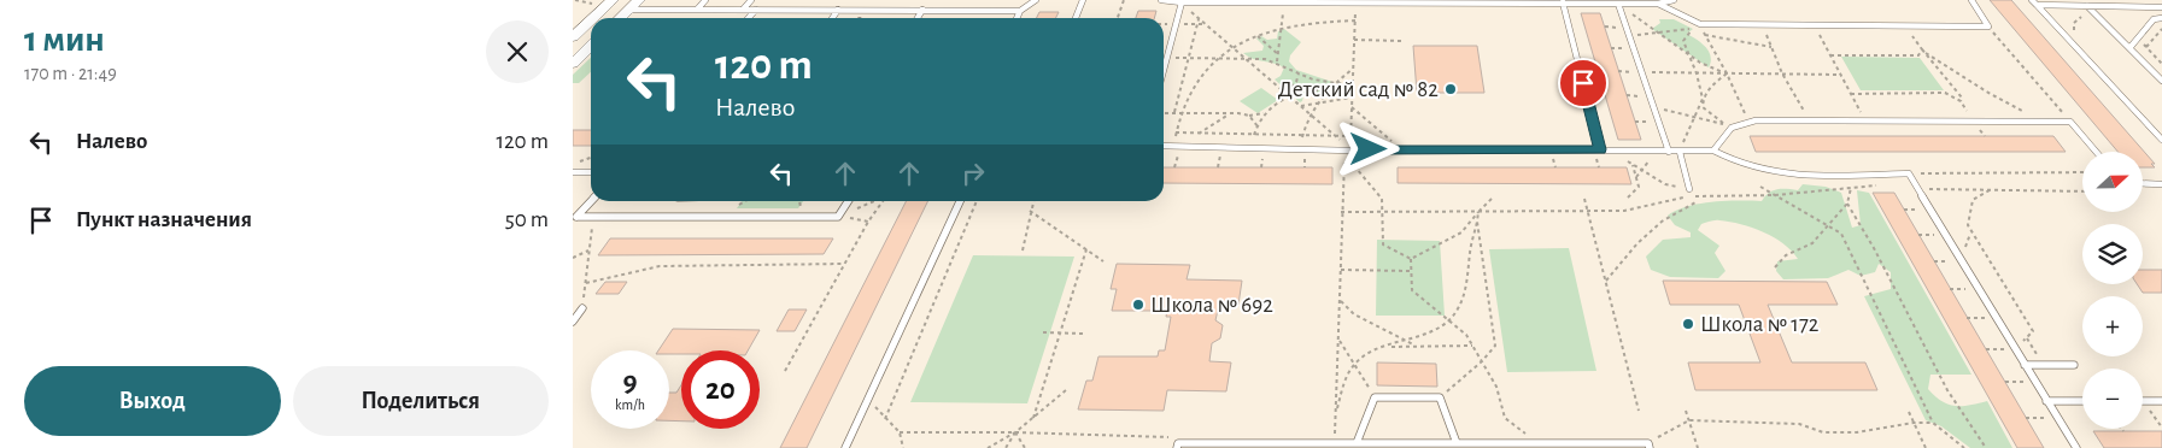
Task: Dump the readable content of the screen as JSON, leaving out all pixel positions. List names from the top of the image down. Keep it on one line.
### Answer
{"places":["Детский сад № 82","Школа № 692","Школа № 172"],"north":"right","page":{"heading":["1 мин","170 m · 21:49"],"turn":["120 m","Налево"],"list":[{"name":"Налево","value":"120 m"},{"name":"Пункт назначения","value":"50 m"}],"map_buttons":["+","−"],"speed":"9 km/h","limit":"20","buttons":["Выход","Поделиться"]}}
